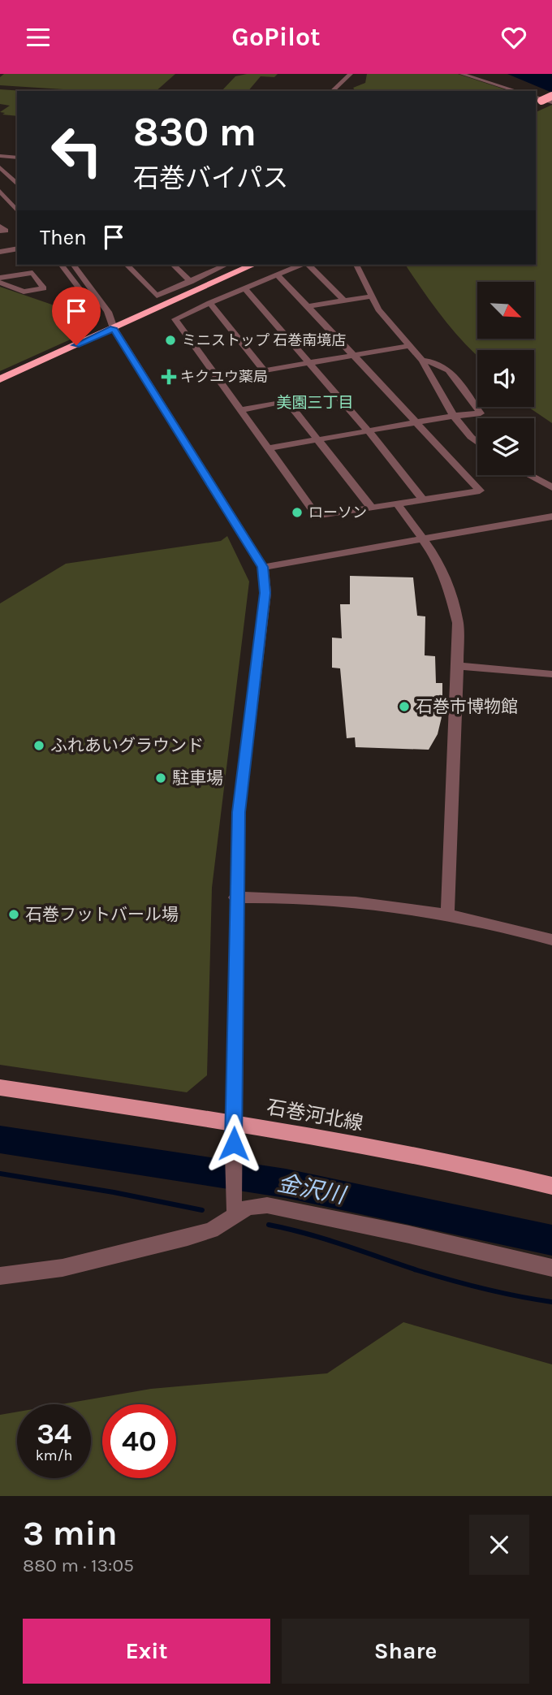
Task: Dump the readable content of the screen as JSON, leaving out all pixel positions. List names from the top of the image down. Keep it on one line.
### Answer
{"streets":{"main road":["石巻河北線"]},"districts":["美園三丁目"],"water":["金沢川"],"places":{"other":["ミニストップ 石巻南境店","ローソン","石巻市博物館","ふれあいグラウンド","駐車場","石巻フットバール場"],"health":["キクユウ薬局"]},"north":"bottom right","page":{"header":"GoPilot","turn":["830 m","石巻バイパス"],"then":"Then","speed":"34 km/h","limit":"40","heading":["3 min","880 m · 13:05"],"buttons":["Exit","Share"]}}
